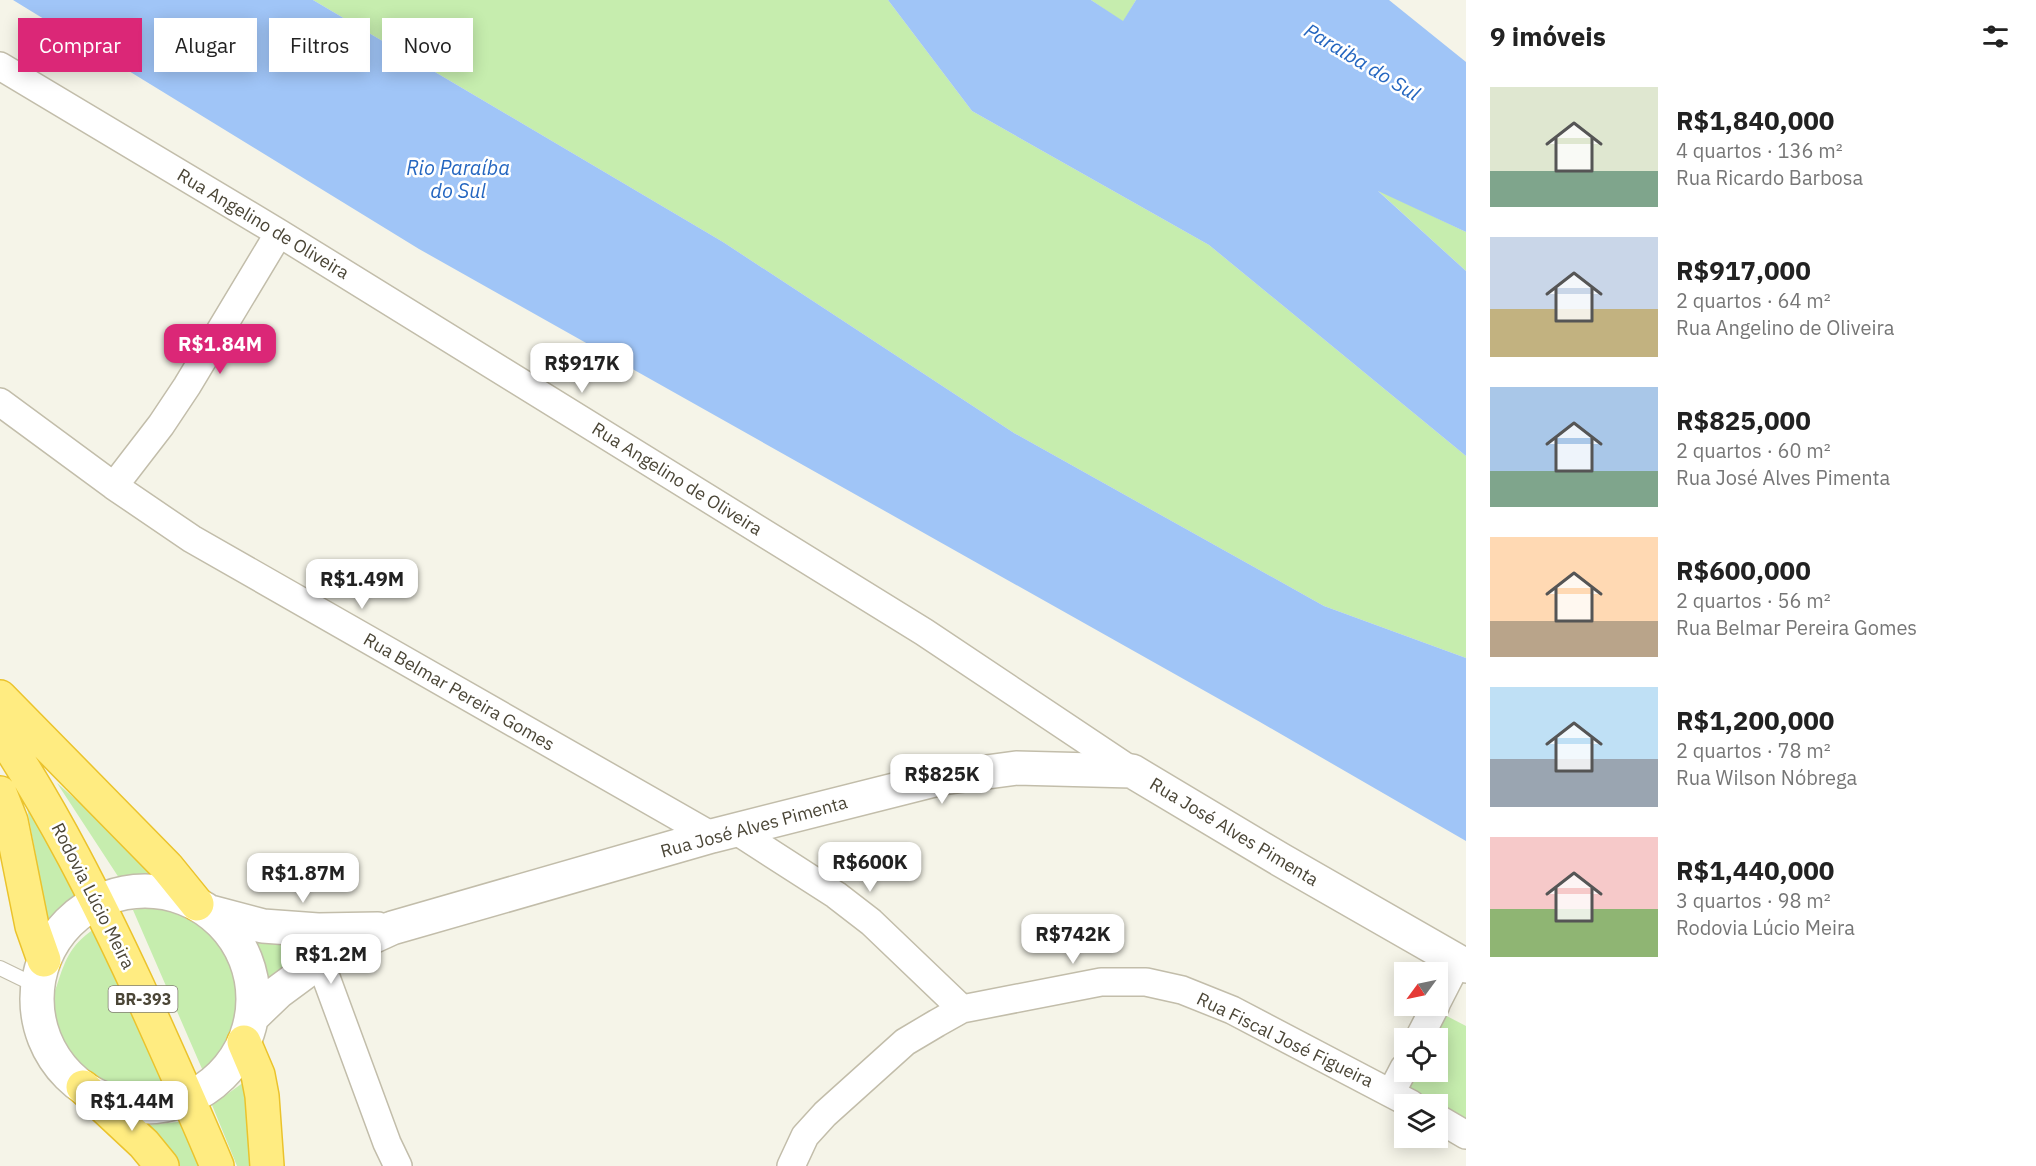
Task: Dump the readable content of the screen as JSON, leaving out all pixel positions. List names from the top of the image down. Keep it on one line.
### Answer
{"streets":{"highway":["Rodovia Lúcio Meira","BR-393"],"street":["Rua Angelino de Oliveira","Rua Belmar Pereira Gomes","Rua José Alves Pimenta","Rua Fiscal José Figueira"]},"crossings":[["Rua Angelino de Oliveira","Rua José Alves Pimenta"],["Rua Belmar Pereira Gomes","Rua José Alves Pimenta"],["Rua Belmar Pereira Gomes","Rua Fiscal José Figueira"],["Rua José Alves Pimenta","Rodovia Lúcio Meira"]],"water":["Paraiba do Sul","Rio Paraíba do Sul"],"north":"bottom left","page":{"heading":"9 imóveis","chip":["Comprar","Alugar","Filtros","Novo"],"list":[{"name":"R$1,840,000","note":"4 quartos · 136 m² · Rua Ricardo Barbosa"},{"name":"R$917,000","note":"2 quartos · 64 m² · Rua Angelino de Oliveira"},{"name":"R$825,000","note":"2 quartos · 60 m² · Rua José Alves Pimenta"},{"name":"R$600,000","note":"2 quartos · 56 m² · Rua Belmar Pereira Gomes"},{"name":"R$1,200,000","note":"2 quartos · 78 m² · Rua Wilson Nóbrega"},{"name":"R$1,440,000","note":"3 quartos · 98 m² · Rodovia Lúcio Meira"}],"price":["R$1.84M","R$917K","R$1.49M","R$825K","R$600K","R$1.87M","R$742K","R$1.2M","R$1.44M"]}}
